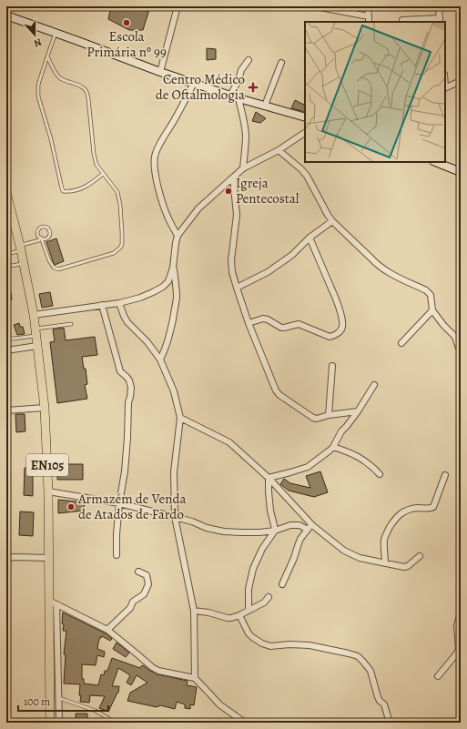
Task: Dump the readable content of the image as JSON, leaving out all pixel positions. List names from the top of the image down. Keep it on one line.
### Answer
{"streets":{"main road":["EN105"]},"places":{"other":["Escola Primária nº 99","Igreja Pentecostal","Armazém de Venda de Atados de Fardo"],"health":["Centro Médico de Oftalmologia"]},"scale_bar":"100 m","north":"bottom"}
